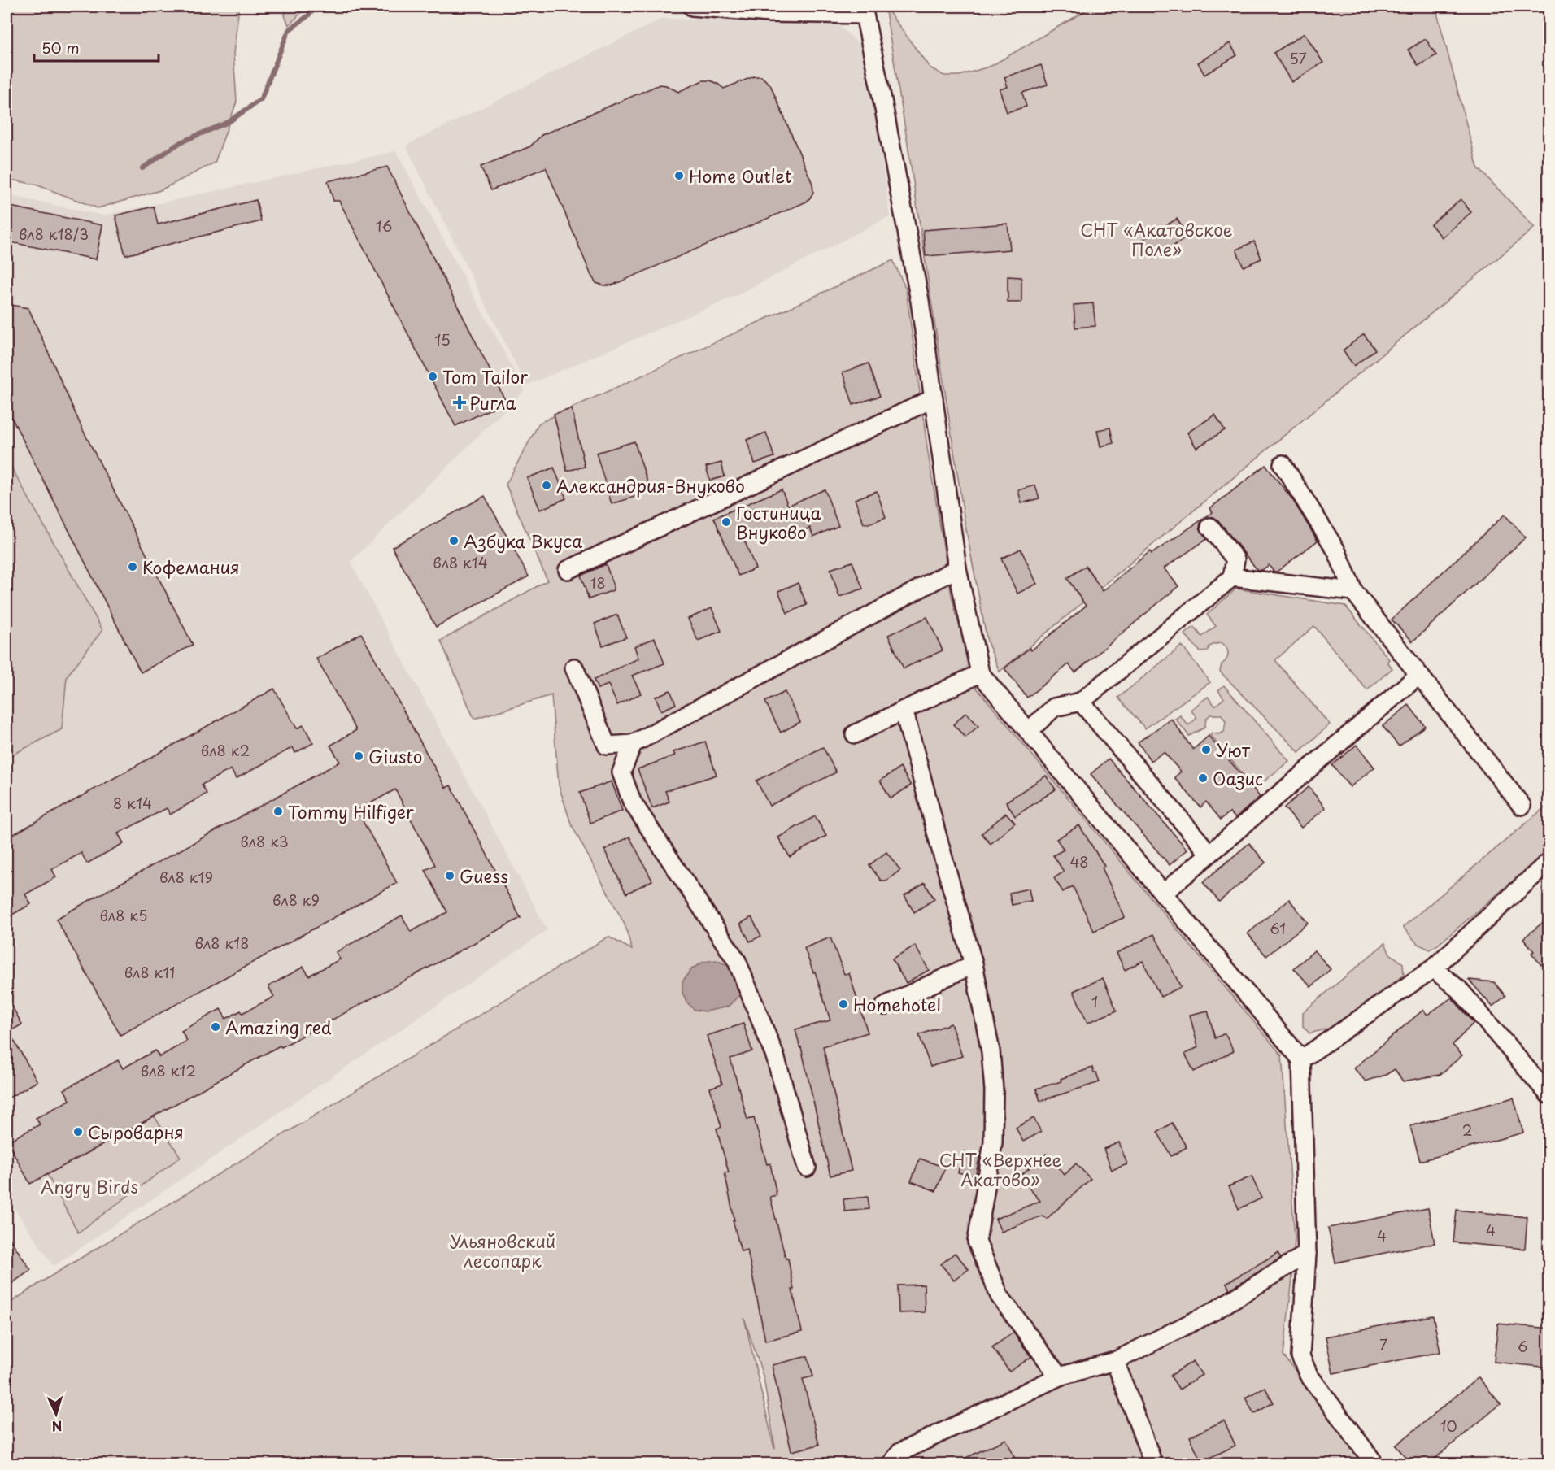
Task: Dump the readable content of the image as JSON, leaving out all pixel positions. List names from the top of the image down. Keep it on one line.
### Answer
{"parks":["СНТ «Акатовское Поле»","СНТ «Верхнее Акатово»","Angry Birds","Ульяновский лесопарк"],"places":{"other":["Home Outlet","Tom Tailor","Александрия-Внуково","Гостиница Внуково","Азбука Вкуса","Кофемания","Уют","Giusto","Оазис","Tommy Hilfiger","Guess","Homehotel","Amazing red","Сыроварня"],"health":["Ригла"]},"house_numbers":["57","16","вл8 к18/3","15","вл8 к14","18","вл8 к2","8 к14","вл8 к3","48","вл8 к19","вл8 к9","вл8 к5","61","вл8 к18","вл8 к11","1","вл8 к12","2","4","4","7","6","10"],"scale_bar":"50 m","north":"bottom"}
